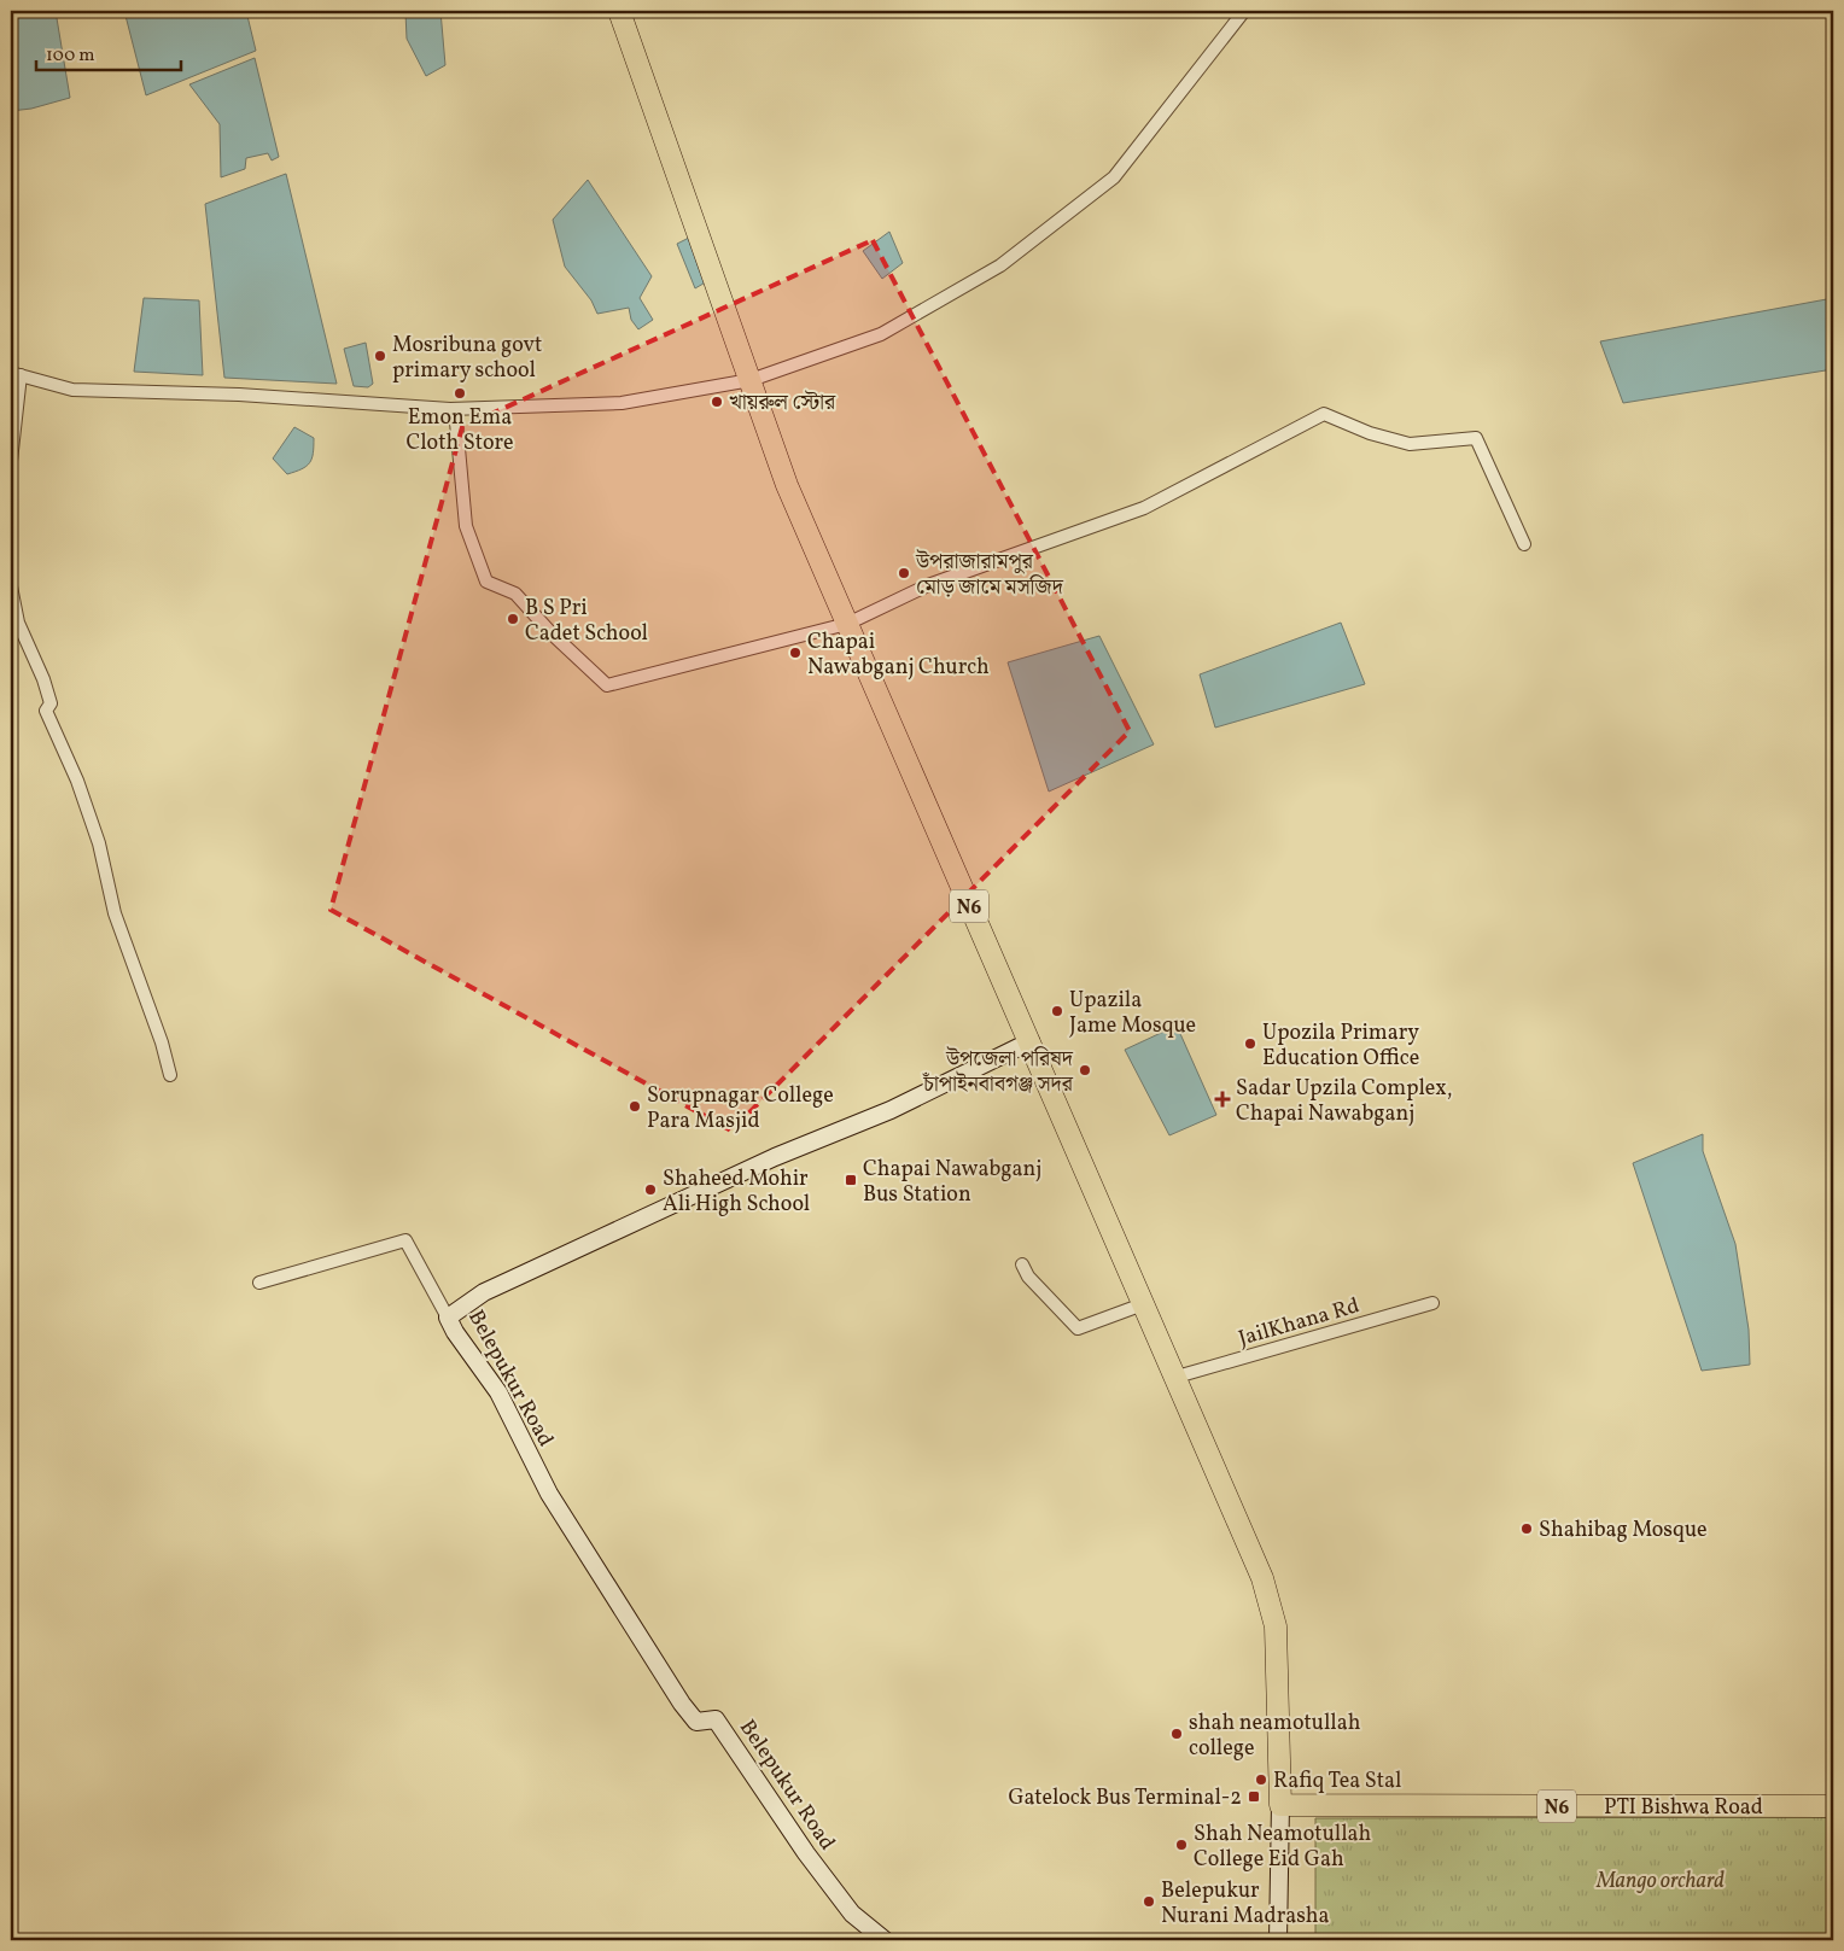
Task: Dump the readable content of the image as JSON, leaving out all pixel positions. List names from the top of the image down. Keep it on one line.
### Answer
{"streets":{"highway":["N6","PTI Bishwa Road"],"street":["JailKhana Rd","Belepukur Road"]},"crossings":[["N6","JailKhana Rd"],["N6","Belepukur Road"],["N6","PTI Bishwa Road"]],"parks":["Mango orchard"],"places":{"other":["Mosribuna govt primary school","Emon Ema Cloth Store","খায়রুল স্টোর","উপরাজারামপুর মোড় জামে মসজিদ","B S Pri Cadet School","Chapai Nawabganj Church","Upazila Jame Mosque","Upozila Primary Education Office","উপজেলা পরিষদ চাঁপাইনবাবগঞ্জ সদর","Sorupnagar College Para Masjid","Shaheed Mohir Ali High School","Shahibag Mosque","shah neamotullah college","Rafiq Tea Stal","Shah Neamotullah College Eid Gah","Belepukur Nurani Madrasha"],"health":["Sadar Upzila Complex, Chapai Nawabganj"],"transit":["Chapai Nawabganj Bus Station","Gatelock Bus Terminal-2"]},"scale_bar":"100 m"}
